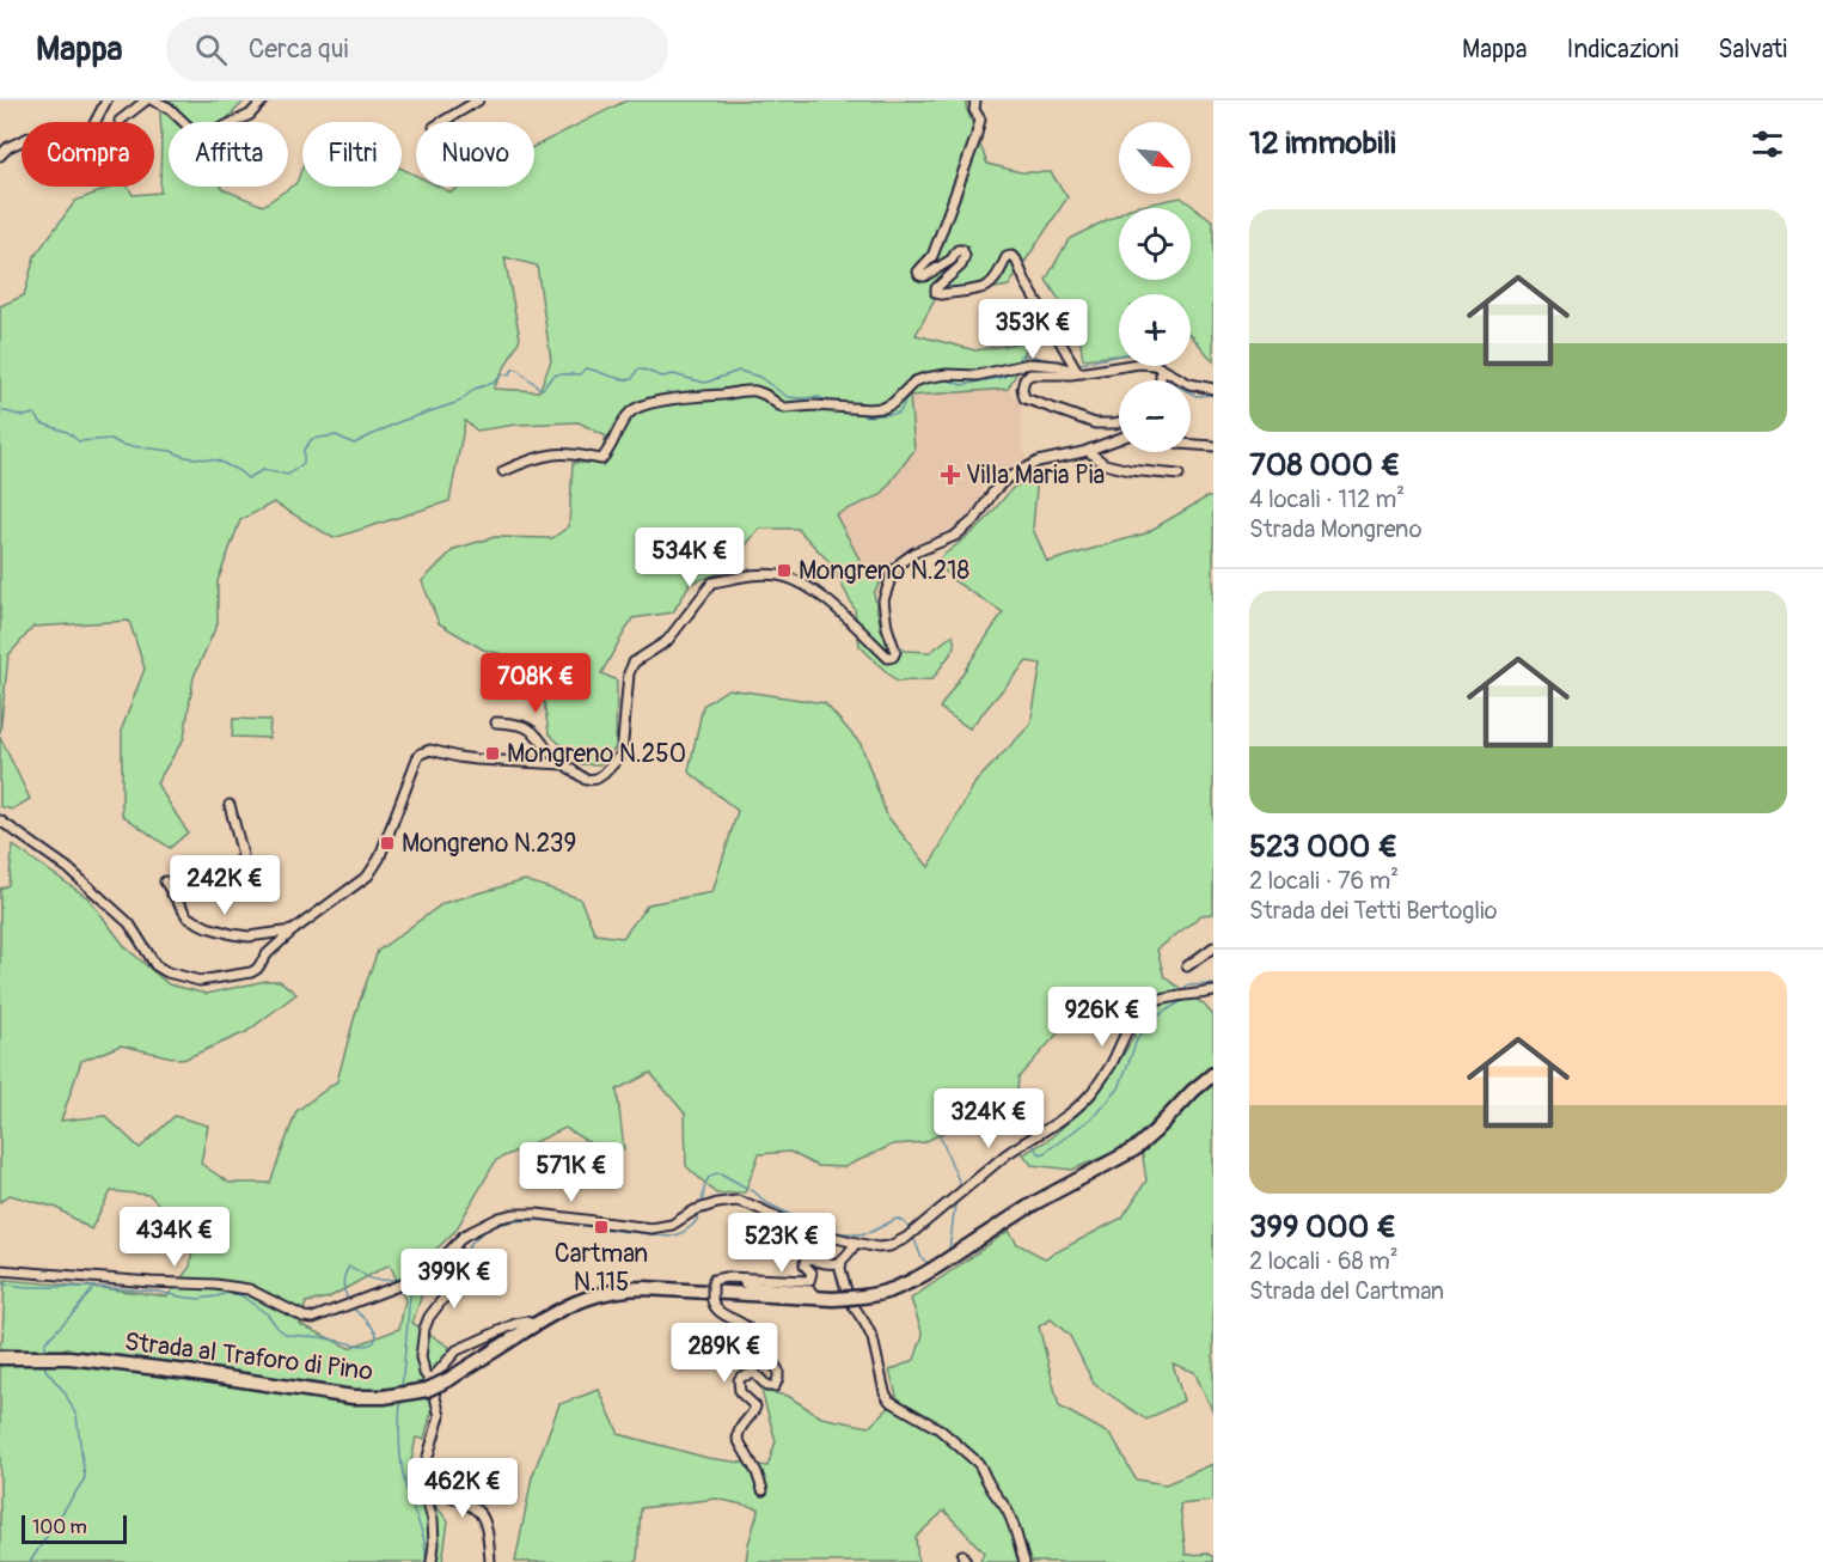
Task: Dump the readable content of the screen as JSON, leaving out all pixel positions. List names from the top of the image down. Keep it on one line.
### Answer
{"streets":{"main road":["Strada al Traforo di Pino"]},"places":{"health":["Villa Maria Pia"],"transit":["Mongreno N.218","Mongreno N.250","Mongreno N.239","Cartman N.115"]},"scale_bar":"100 m","north":"bottom right","page":{"header":"Mappa","search":"Cerca qui","nav":["Mappa","Indicazioni","Salvati"],"heading":"12 immobili","map_buttons":["+","−"],"chip":["Compra","Affitta","Filtri","Nuovo"],"list":[{"name":"708 000 €","note":"4 locali · 112 m² · Strada Mongreno"},{"name":"523 000 €","note":"2 locali · 76 m² · Strada dei Tetti Bertoglio"},{"name":"399 000 €","note":"2 locali · 68 m² · Strada del Cartman"}],"price":["353K €","534K €","708K €","242K €","926K €","324K €","571K €","434K €","523K €","399K €","289K €","462K €"],"scale":"100 m"}}
